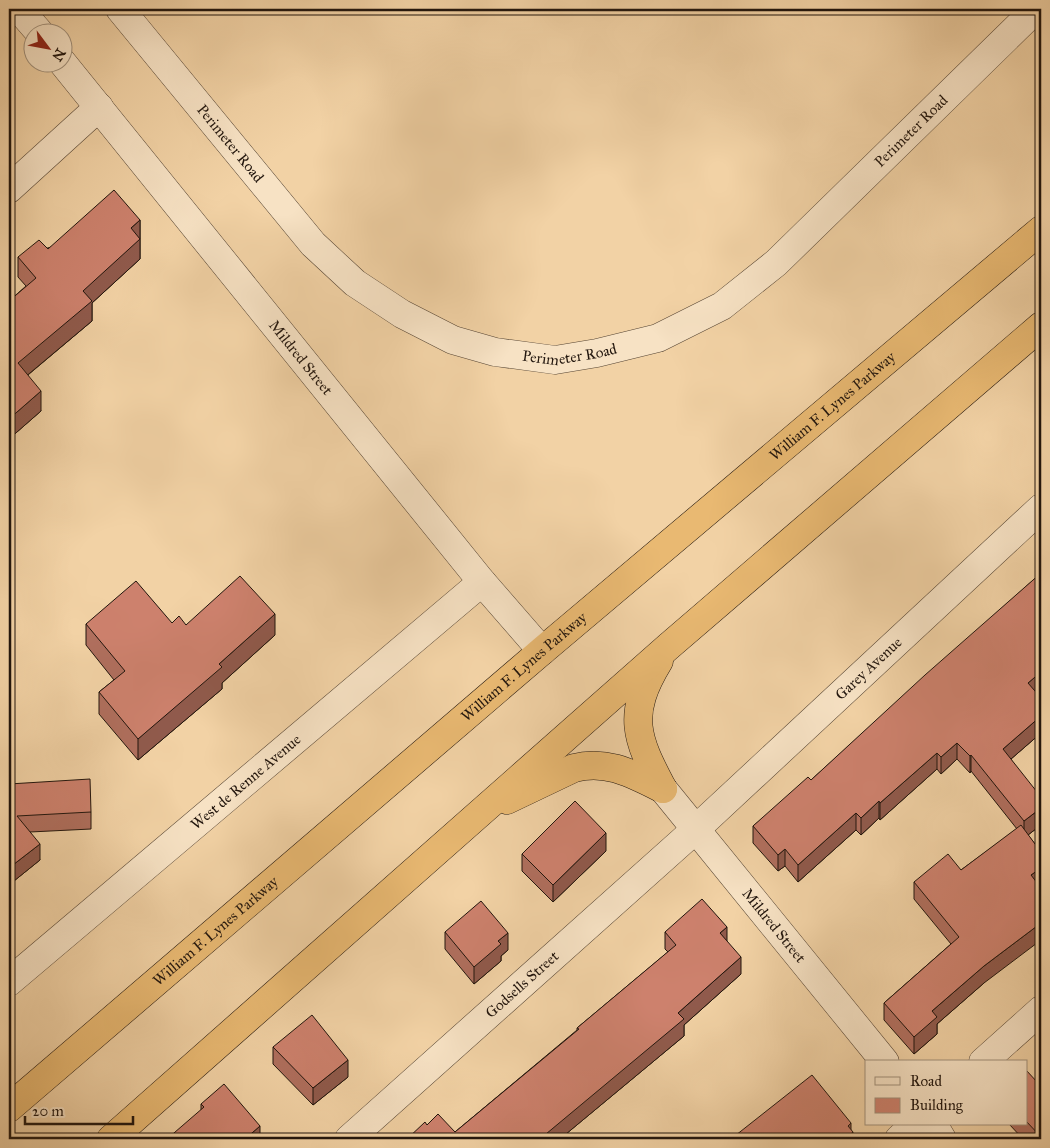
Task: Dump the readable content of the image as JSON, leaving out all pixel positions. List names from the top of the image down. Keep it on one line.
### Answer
{"streets":{"highway":["William F. Lynes Parkway"],"street":["Perimeter Road","Mildred Street","Garey Avenue","West de Renne Avenue","Godsells Street"]},"crossings":[["Mildred Street","William F. Lynes Parkway"],["Mildred Street","Garey Avenue"],["Mildred Street","West de Renne Avenue"],["Mildred Street","Godsells Street"],["Garey Avenue","Godsells Street"]],"legend":["Road","Building"],"scale_bar":"20 m","north":"bottom right"}
